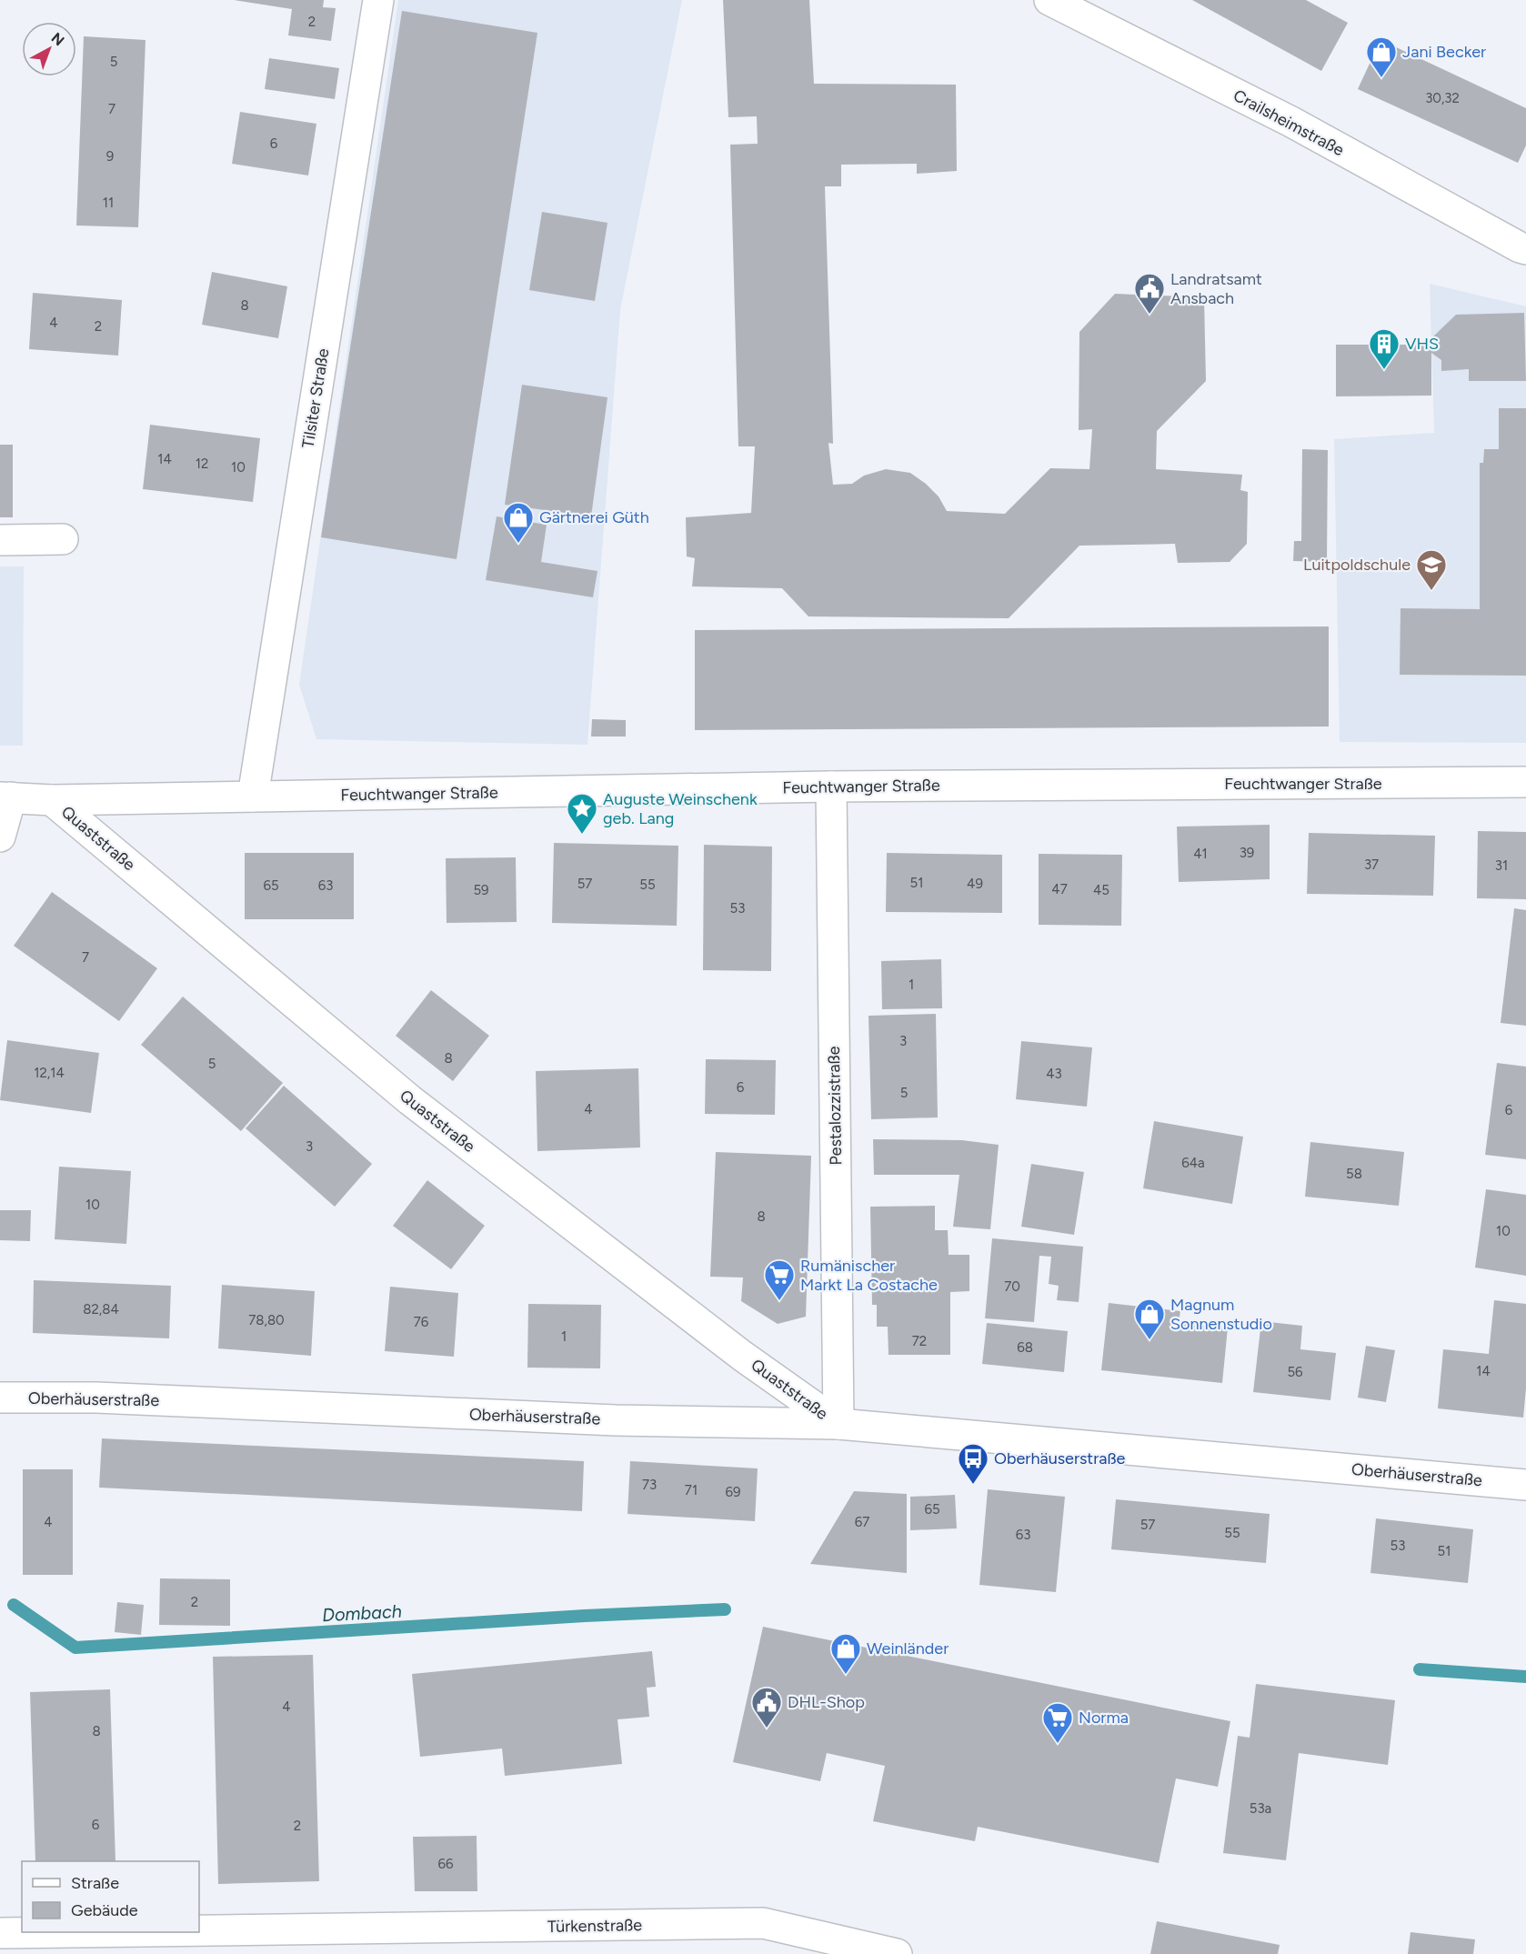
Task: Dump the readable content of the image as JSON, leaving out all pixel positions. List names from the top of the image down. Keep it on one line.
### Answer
{"streets":{"street":["Crailsheimstraße","Tilsiter Straße","Feuchtwanger Straße","Quaststraße","Pestalozzistraße","Oberhäuserstraße","Türkenstraße"]},"crossings":[["Tilsiter Straße","Feuchtwanger Straße"],["Feuchtwanger Straße","Quaststraße"],["Feuchtwanger Straße","Pestalozzistraße"],["Quaststraße","Pestalozzistraße"],["Quaststraße","Oberhäuserstraße"],["Pestalozzistraße","Oberhäuserstraße"]],"water":["Dombach"],"places":{"shop":["Jani Becker","Gärtnerei Güth","Magnum Sonnenstudio","Weinländer"],"public building":["Landratsamt Ansbach","DHL-Shop"],"building":["VHS"],"school or university":["Luitpoldschule"],"place":["Auguste Weinschenk geb. Lang"],"supermarket":["Rumänischer Markt La Costache","Norma"],"bus stop":["Oberhäuserstraße"]},"house_numbers":["2","5","30,32","7","6","9","11","8","4","2","14","12","10","39","41","37","31","51","57","49","55","65","63","47","59","45","53","7","1","3","8","5","12,14","43","6","5","4","6","3","64a","58","10","8","10","70","82,84","78,80","76","1","72","68","14","56","73","71","69","65","4","67","57","55","63","53","51","2","4","8","53a","6","2","66"],"legend":["Straße","Gebäude"],"north":"top right"}
